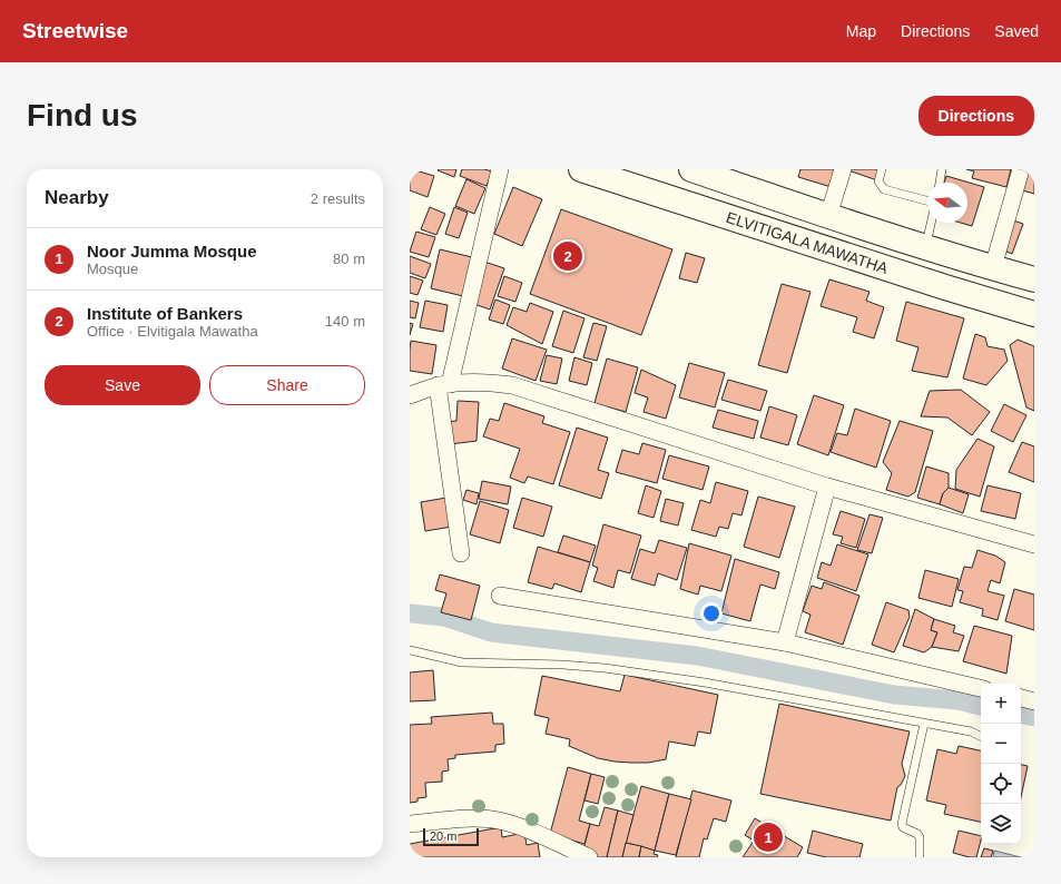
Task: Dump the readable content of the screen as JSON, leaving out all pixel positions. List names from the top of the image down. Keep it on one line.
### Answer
{"streets":{"highway":["ELVITIGALA MAWATHA"]},"scale_bar":"20 m","north":"left","page":{"header":"Streetwise","nav":["Map","Directions","Saved"],"buttons":["Directions",["Save","Share"]],"title":"Find us","heading":["Nearby","2 results"],"list":[{"mark":"1","name":"Noor Jumma Mosque","note":"Mosque","value":"80 m"},{"mark":"2","name":"Institute of Bankers","note":"Office · Elvitigala Mawatha","value":"140 m"}],"pins":["2","1"],"map_buttons":["+","−"],"scale":"20 m"}}
